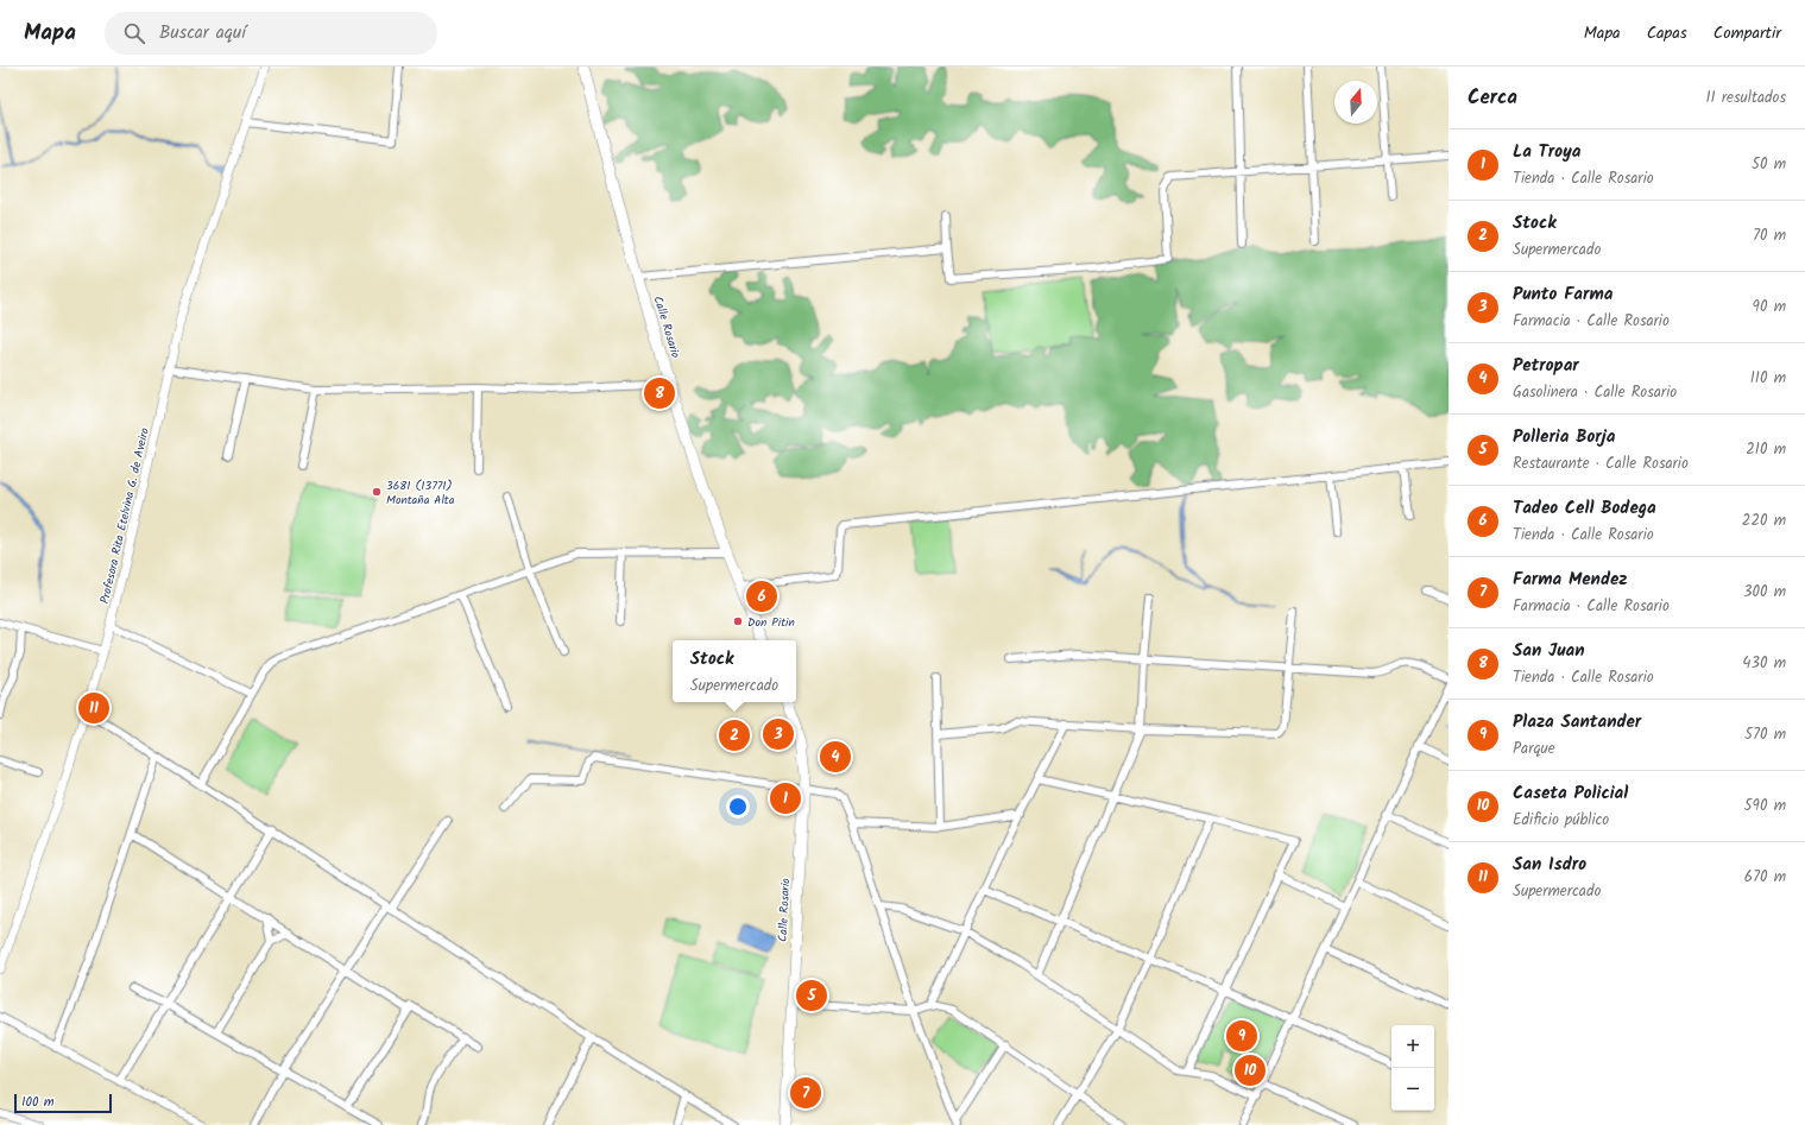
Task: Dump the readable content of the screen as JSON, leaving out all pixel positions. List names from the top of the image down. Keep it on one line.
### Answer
{"streets":{"main road":["Calle Rosario"],"street":["Profesora Rita Etelvina G. de Aveiro"]},"places":["3681 (13771) Montaña Alta","Don Pitin"],"scale_bar":"100 m","north":"top","page":{"header":"Mapa","search":"Buscar aquí","nav":["Mapa","Capas","Compartir"],"heading":["Cerca","11 resultados"],"list":[{"mark":"1","name":"La Troya","note":"Tienda · Calle Rosario","value":"50 m"},{"mark":"2","name":"Stock","note":"Supermercado","value":"70 m"},{"mark":"3","name":"Punto Farma","note":"Farmacia · Calle Rosario","value":"90 m"},{"mark":"4","name":"Petropar","note":"Gasolinera · Calle Rosario","value":"110 m"},{"mark":"5","name":"Polleria Borja","note":"Restaurante · Calle Rosario","value":"210 m"},{"mark":"6","name":"Tadeo Cell Bodega","note":"Tienda · Calle Rosario","value":"220 m"},{"mark":"7","name":"Farma Mendez","note":"Farmacia · Calle Rosario","value":"300 m"},{"mark":"8","name":"San Juan","note":"Tienda · Calle Rosario","value":"430 m"},{"mark":"9","name":"Plaza Santander","note":"Parque","value":"570 m"},{"mark":"10","name":"Caseta Policial","note":"Edificio público","value":"590 m"},{"mark":"11","name":"San Isdro","note":"Supermercado","value":"670 m"}],"pins":["8","6","11","3","2","4","1","5","9","10","7"],"popup":["Stock","Supermercado"],"map_buttons":["+","−"],"scale":"100 m"}}
